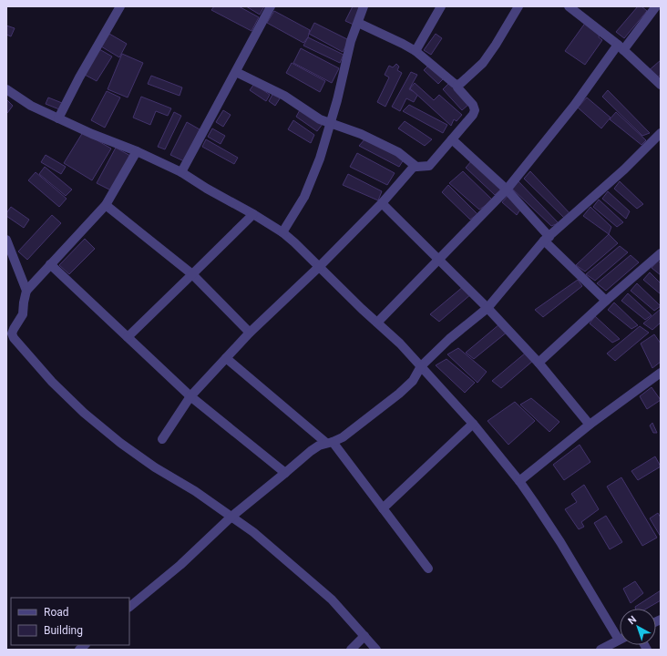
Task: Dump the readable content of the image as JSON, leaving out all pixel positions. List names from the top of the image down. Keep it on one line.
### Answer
{"legend":["Road","Building"],"north":"top left"}
